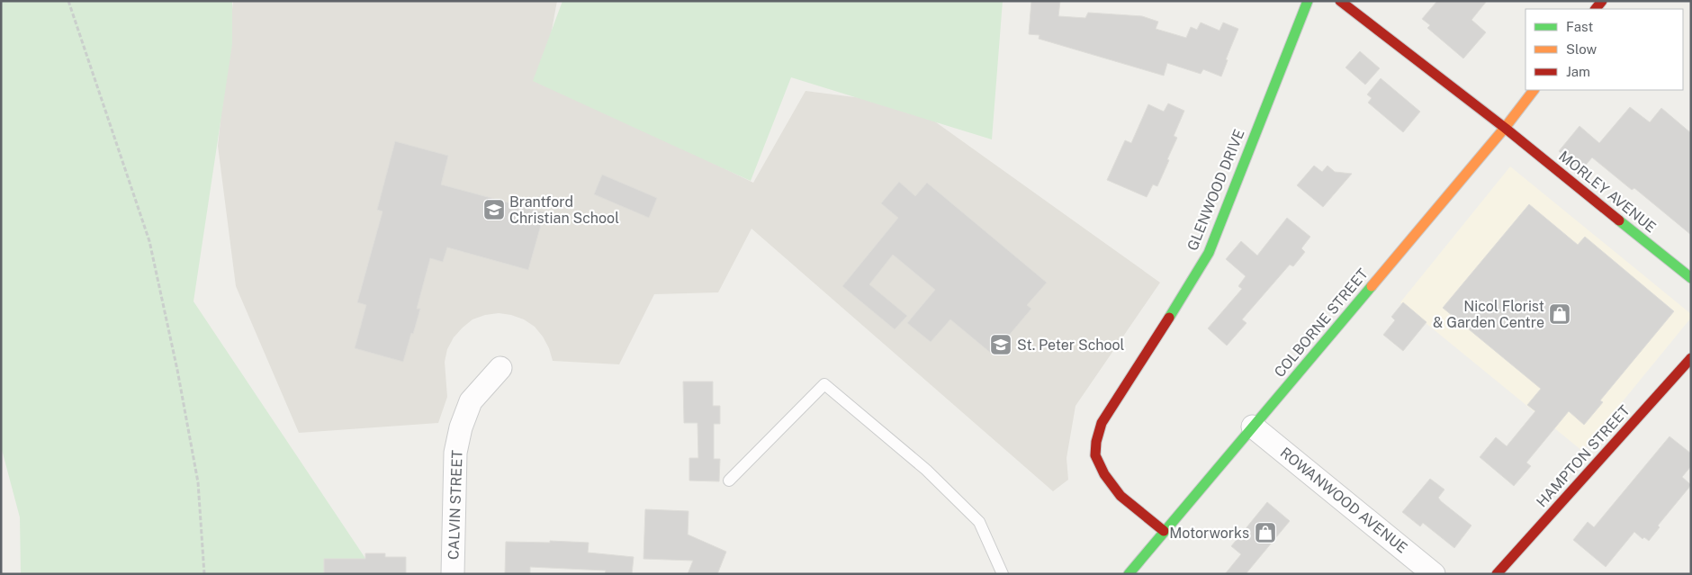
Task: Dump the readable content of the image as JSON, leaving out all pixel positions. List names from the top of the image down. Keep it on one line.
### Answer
{"streets":{"street":["GLENWOOD DRIVE","MORLEY AVENUE","COLBORNE STREET","HAMPTON STREET","ROWANWOOD AVENUE","CALVIN STREET"]},"crossings":[["GLENWOOD DRIVE","COLBORNE STREET"],["MORLEY AVENUE","COLBORNE STREET"],["COLBORNE STREET","ROWANWOOD AVENUE"]],"places":{"school or university":["Brantford Christian School","St. Peter School"],"shop":["Nicol Florist & Garden Centre","Motorworks"]},"legend":["Fast","Slow","Jam"]}
